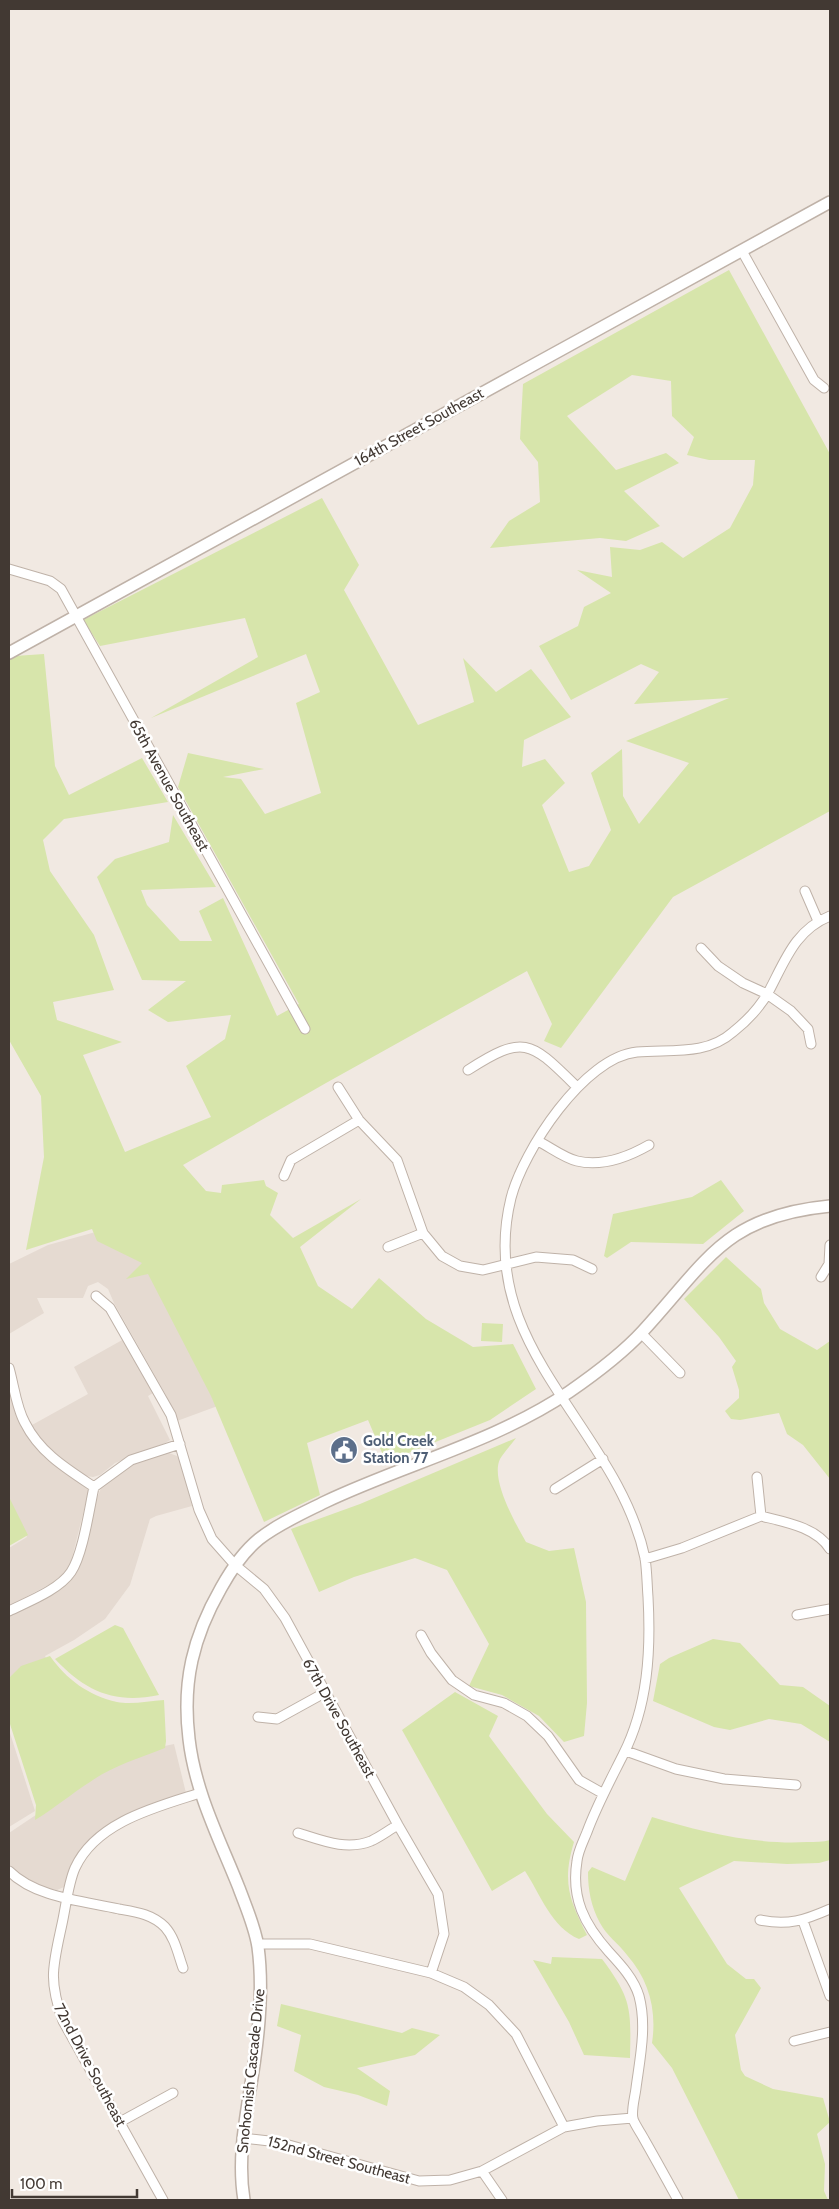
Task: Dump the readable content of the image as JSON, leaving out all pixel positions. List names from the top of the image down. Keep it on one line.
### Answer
{"streets":{"street":["164th Street Southeast","65th Avenue Southeast","67th Drive Southeast","72nd Drive Southeast","Snohomish Cascade Drive","152nd Street Southeast"]},"crossings":[["164th Street Southeast","65th Avenue Southeast"],["67th Drive Southeast","Snohomish Cascade Drive"],["72nd Drive Southeast","Snohomish Cascade Drive"],["Snohomish Cascade Drive","152nd Street Southeast"]],"places":{"public building":["Gold Creek Station 77"]},"scale_bar":"100 m"}
